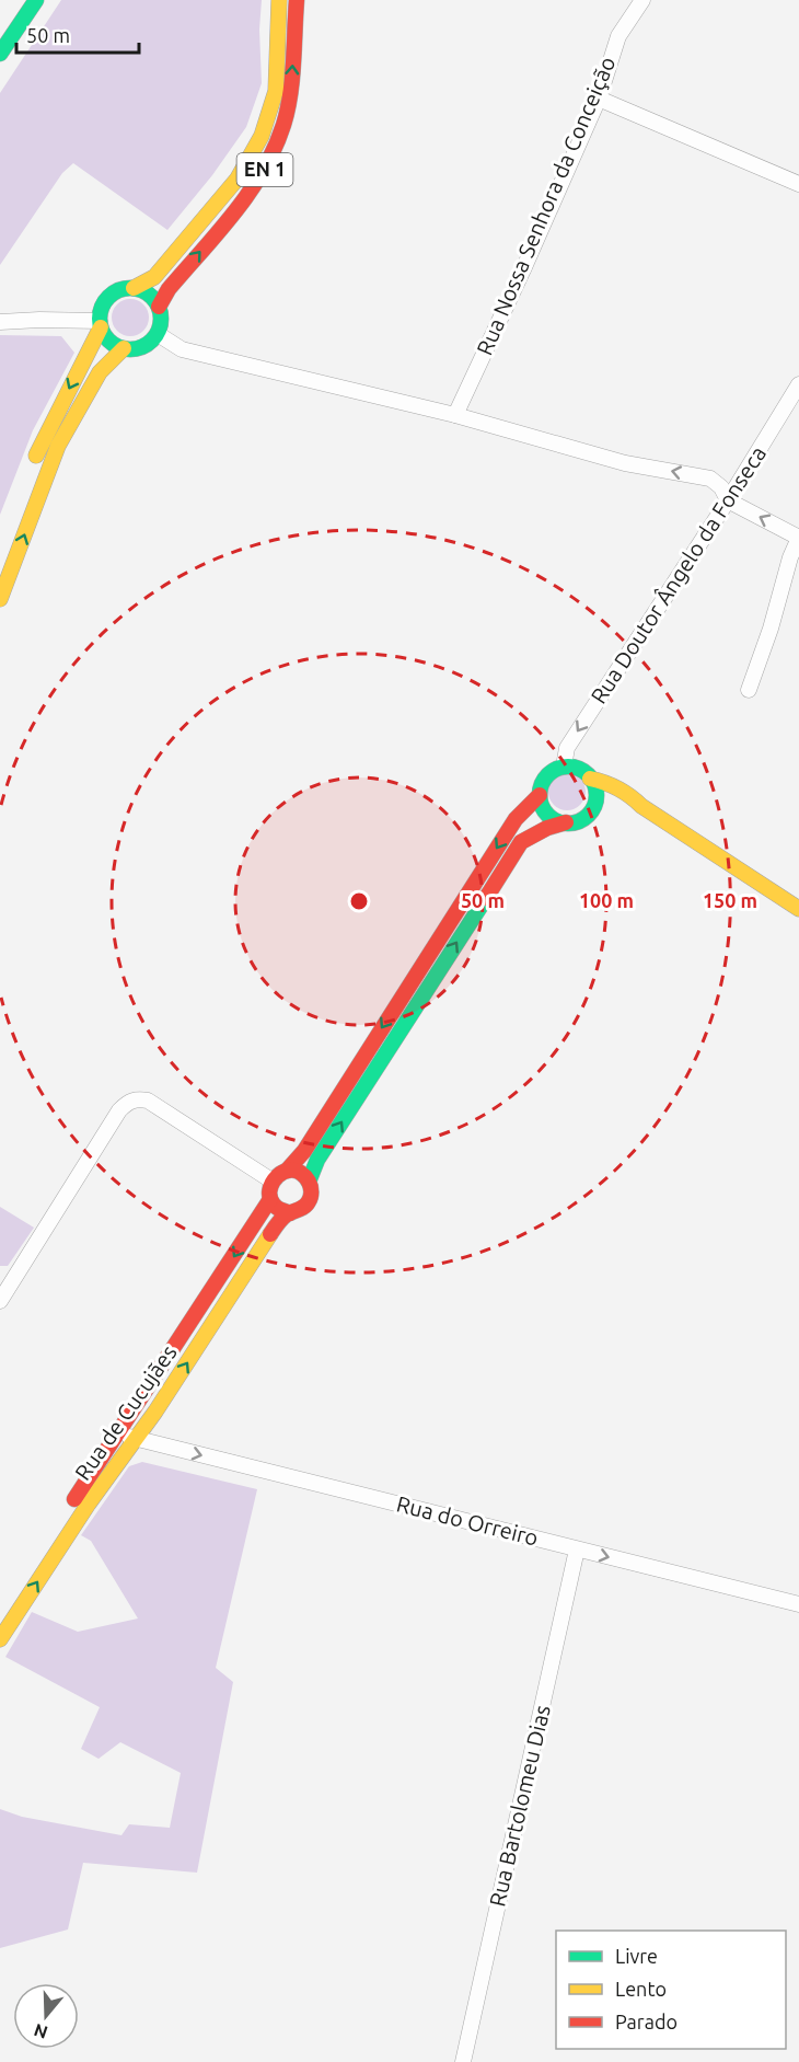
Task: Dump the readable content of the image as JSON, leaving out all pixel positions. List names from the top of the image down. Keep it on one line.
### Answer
{"streets":{"main road":["EN 1","Rua de Cucujães"],"street":["Rua Nossa Senhora da Conceição","Rua Doutor Ângelo da Fonseca","Rua do Orreiro","Rua Bartolomeu Dias"]},"crossings":[["Rua Doutor Ângelo da Fonseca","Rua de Cucujães"],["Rua de Cucujães","Rua do Orreiro"],["Rua do Orreiro","Rua Bartolomeu Dias"]],"one_way":["Rua do Orreiro"],"legend":["Livre","Lento","Parado"],"scale_bar":"50 m","north":"bottom","rings":["50 m","100 m","150 m"]}
